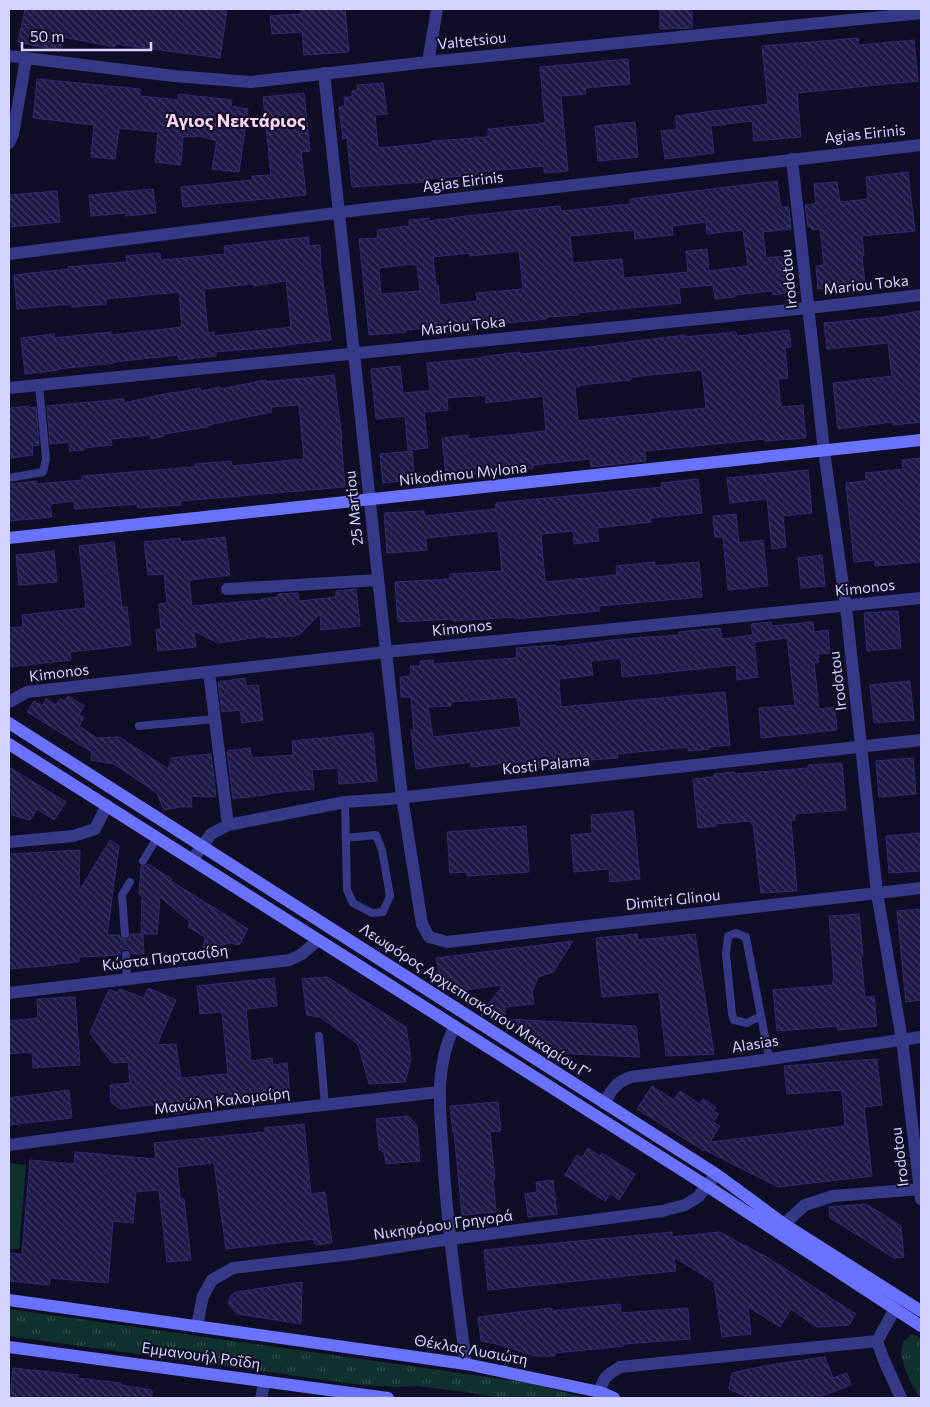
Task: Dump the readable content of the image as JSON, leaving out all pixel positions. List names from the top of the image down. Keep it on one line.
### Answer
{"streets":{"main road":["Nikodimou Mylona","Λεωφόρος Αρχιεπισκόπου Μακαρίου Γ’","Θέκλας Λυσιώτη","Εμμανουήλ Ροΐδη"],"street":["Valtetsiou","Agias Eirinis","Irodotou","Mariou Toka","25 Martiou","Kimonos","Kosti Palama","Dimitri Glinou","Κώστα Παρτασίδη","Alasias","Μανώλη Καλομοίρη","Νικηφόρου Γρηγορά"]},"crossings":[["Valtetsiou","25 Martiou"],["Agias Eirinis","Irodotou"],["Agias Eirinis","25 Martiou"],["Irodotou","Mariou Toka"],["Irodotou","Nikodimou Mylona"],["Irodotou","Kimonos"],["Irodotou","Kosti Palama"],["Irodotou","Dimitri Glinou"],["Irodotou","Alasias"],["Mariou Toka","25 Martiou"],["Nikodimou Mylona","25 Martiou"],["25 Martiou","Kimonos"],["25 Martiou","Kosti Palama"],["25 Martiou","Dimitri Glinou"],["Kosti Palama","Λεωφόρος Αρχιεπισκόπου Μακαρίου Γ’"],["Κώστα Παρτασίδη","Λεωφόρος Αρχιεπισκόπου Μακαρίου Γ’"],["Λεωφόρος Αρχιεπισκόπου Μακαρίου Γ’","Alasias"],["Λεωφόρος Αρχιεπισκόπου Μακαρίου Γ’","Νικηφόρου Γρηγορά"],["Νικηφόρου Γρηγορά","Θέκλας Λυσιώτη"]],"districts":["Άγιος Νεκτάριος"],"scale_bar":"50 m"}
